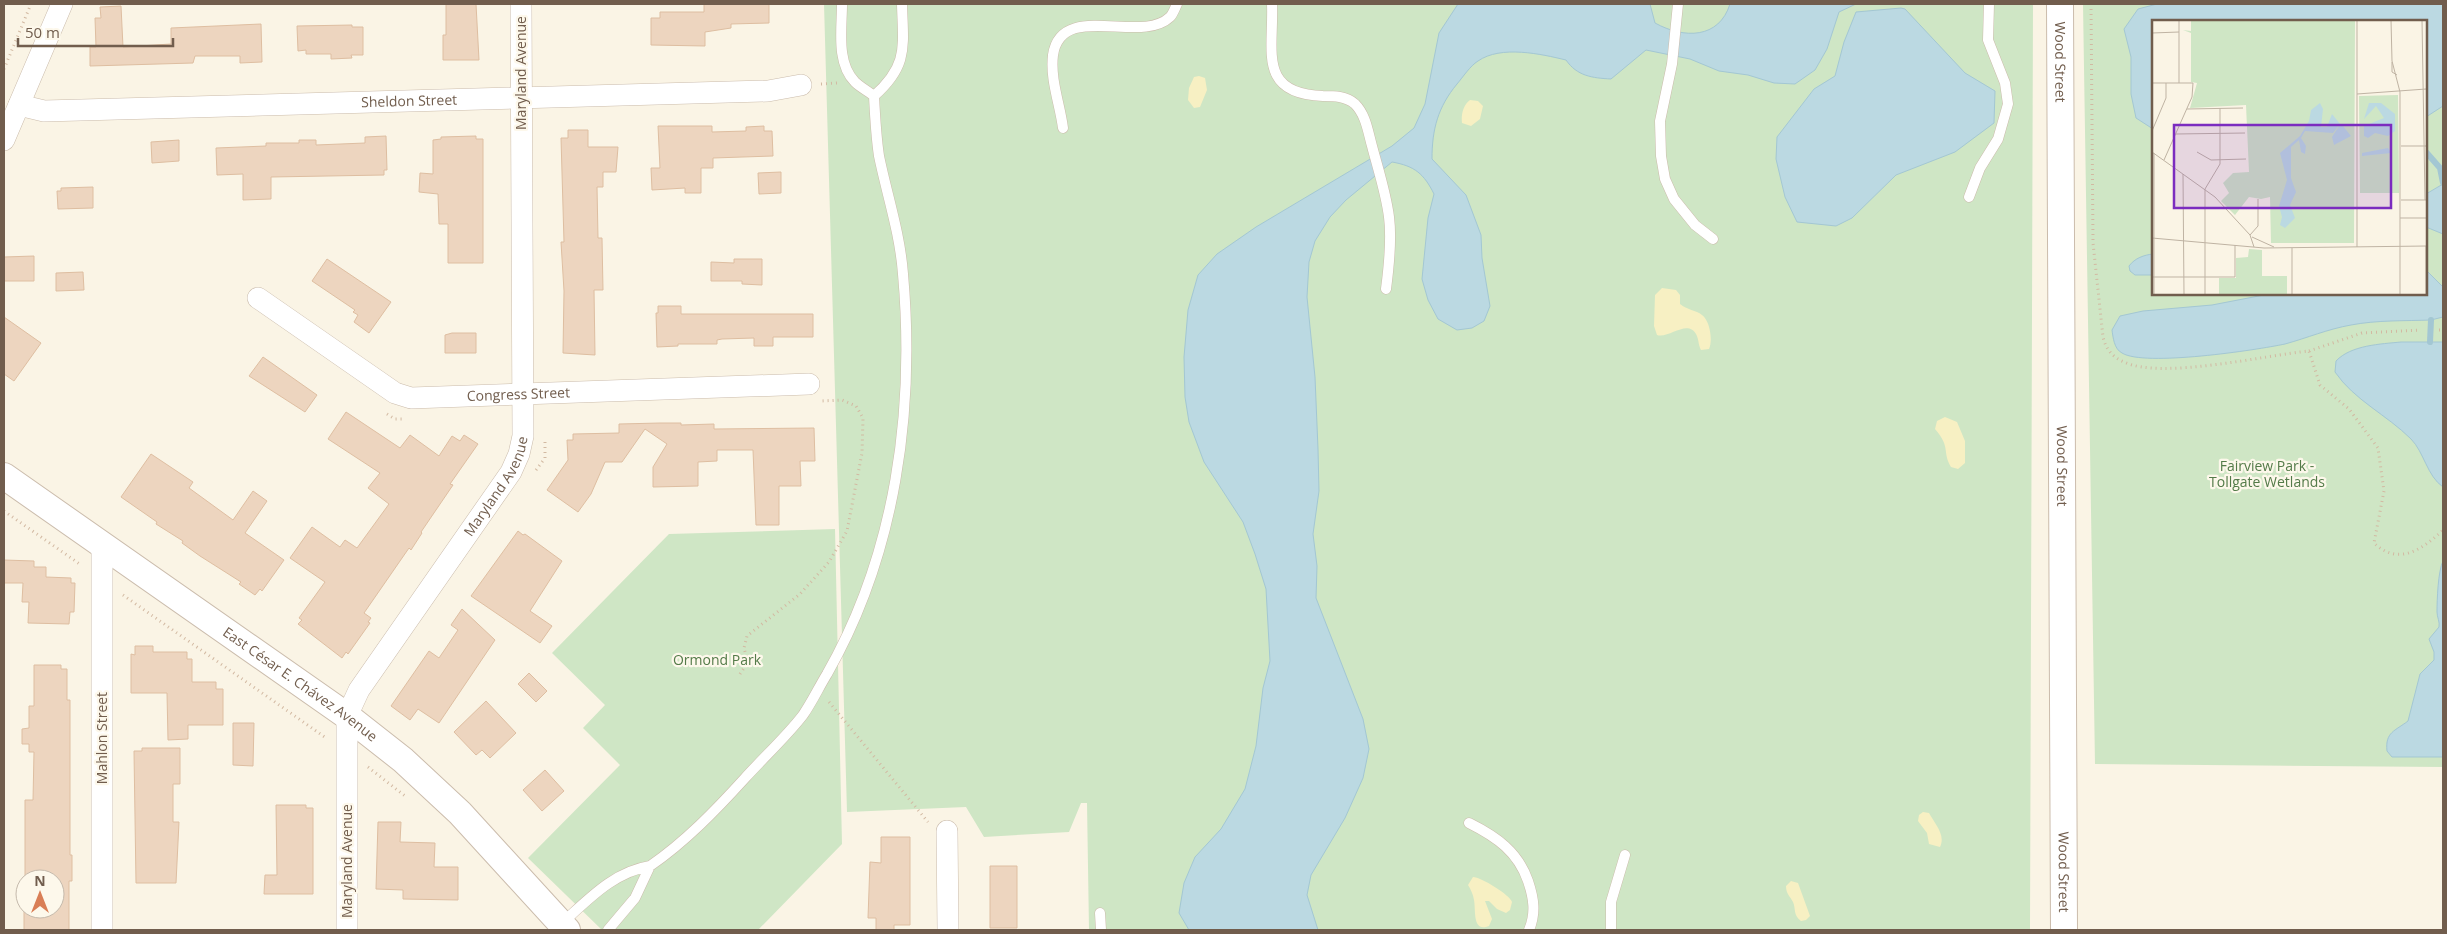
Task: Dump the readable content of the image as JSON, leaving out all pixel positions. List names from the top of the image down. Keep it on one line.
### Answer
{"streets":{"street":["Wood Street","Maryland Avenue","Sheldon Street","Congress Street","East César E. Chávez Avenue","Mahlon Street"]},"crossings":[["Maryland Avenue","Sheldon Street"],["Maryland Avenue","Congress Street"],["Maryland Avenue","East César E. Chávez Avenue"],["East César E. Chávez Avenue","Mahlon Street"]],"parks":["Fairview Park - Tollgate Wetlands","Ormond Park"],"scale_bar":"50 m","north":"top"}
